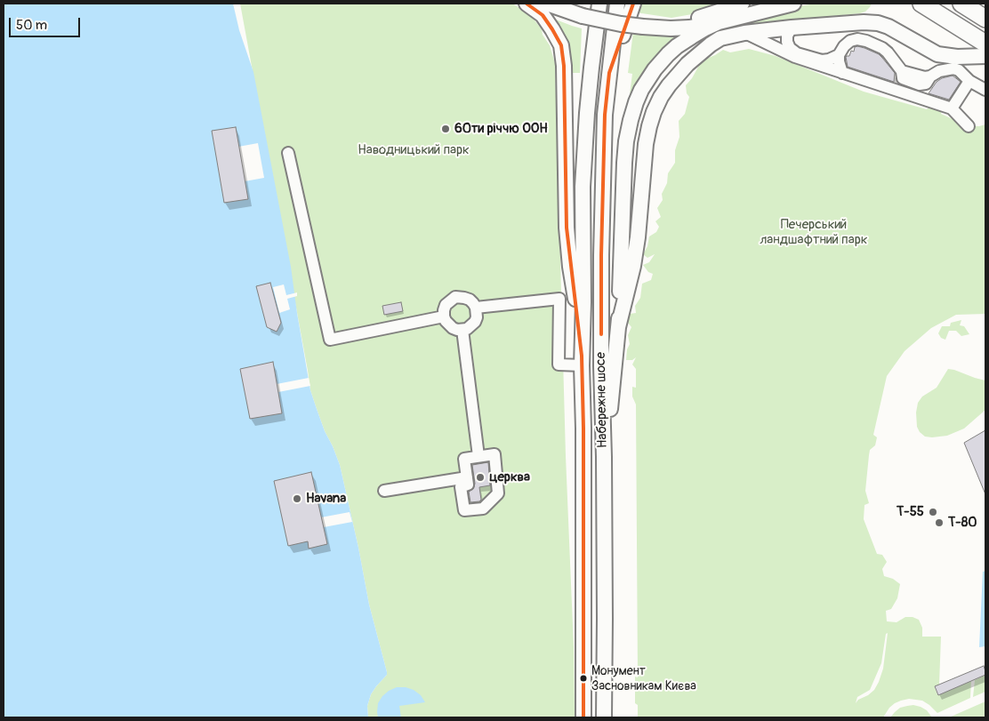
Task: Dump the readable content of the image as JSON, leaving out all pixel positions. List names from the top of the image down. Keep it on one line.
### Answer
{"streets":{"main road":["Набережне шосе"]},"parks":["Наводницький парк","Печерський ландшафтний парк"],"places":["60ти річчю ООН","церква","Havana","Т-55","Т-80","Монумент Засновникам Києва"],"scale_bar":"50 m"}
